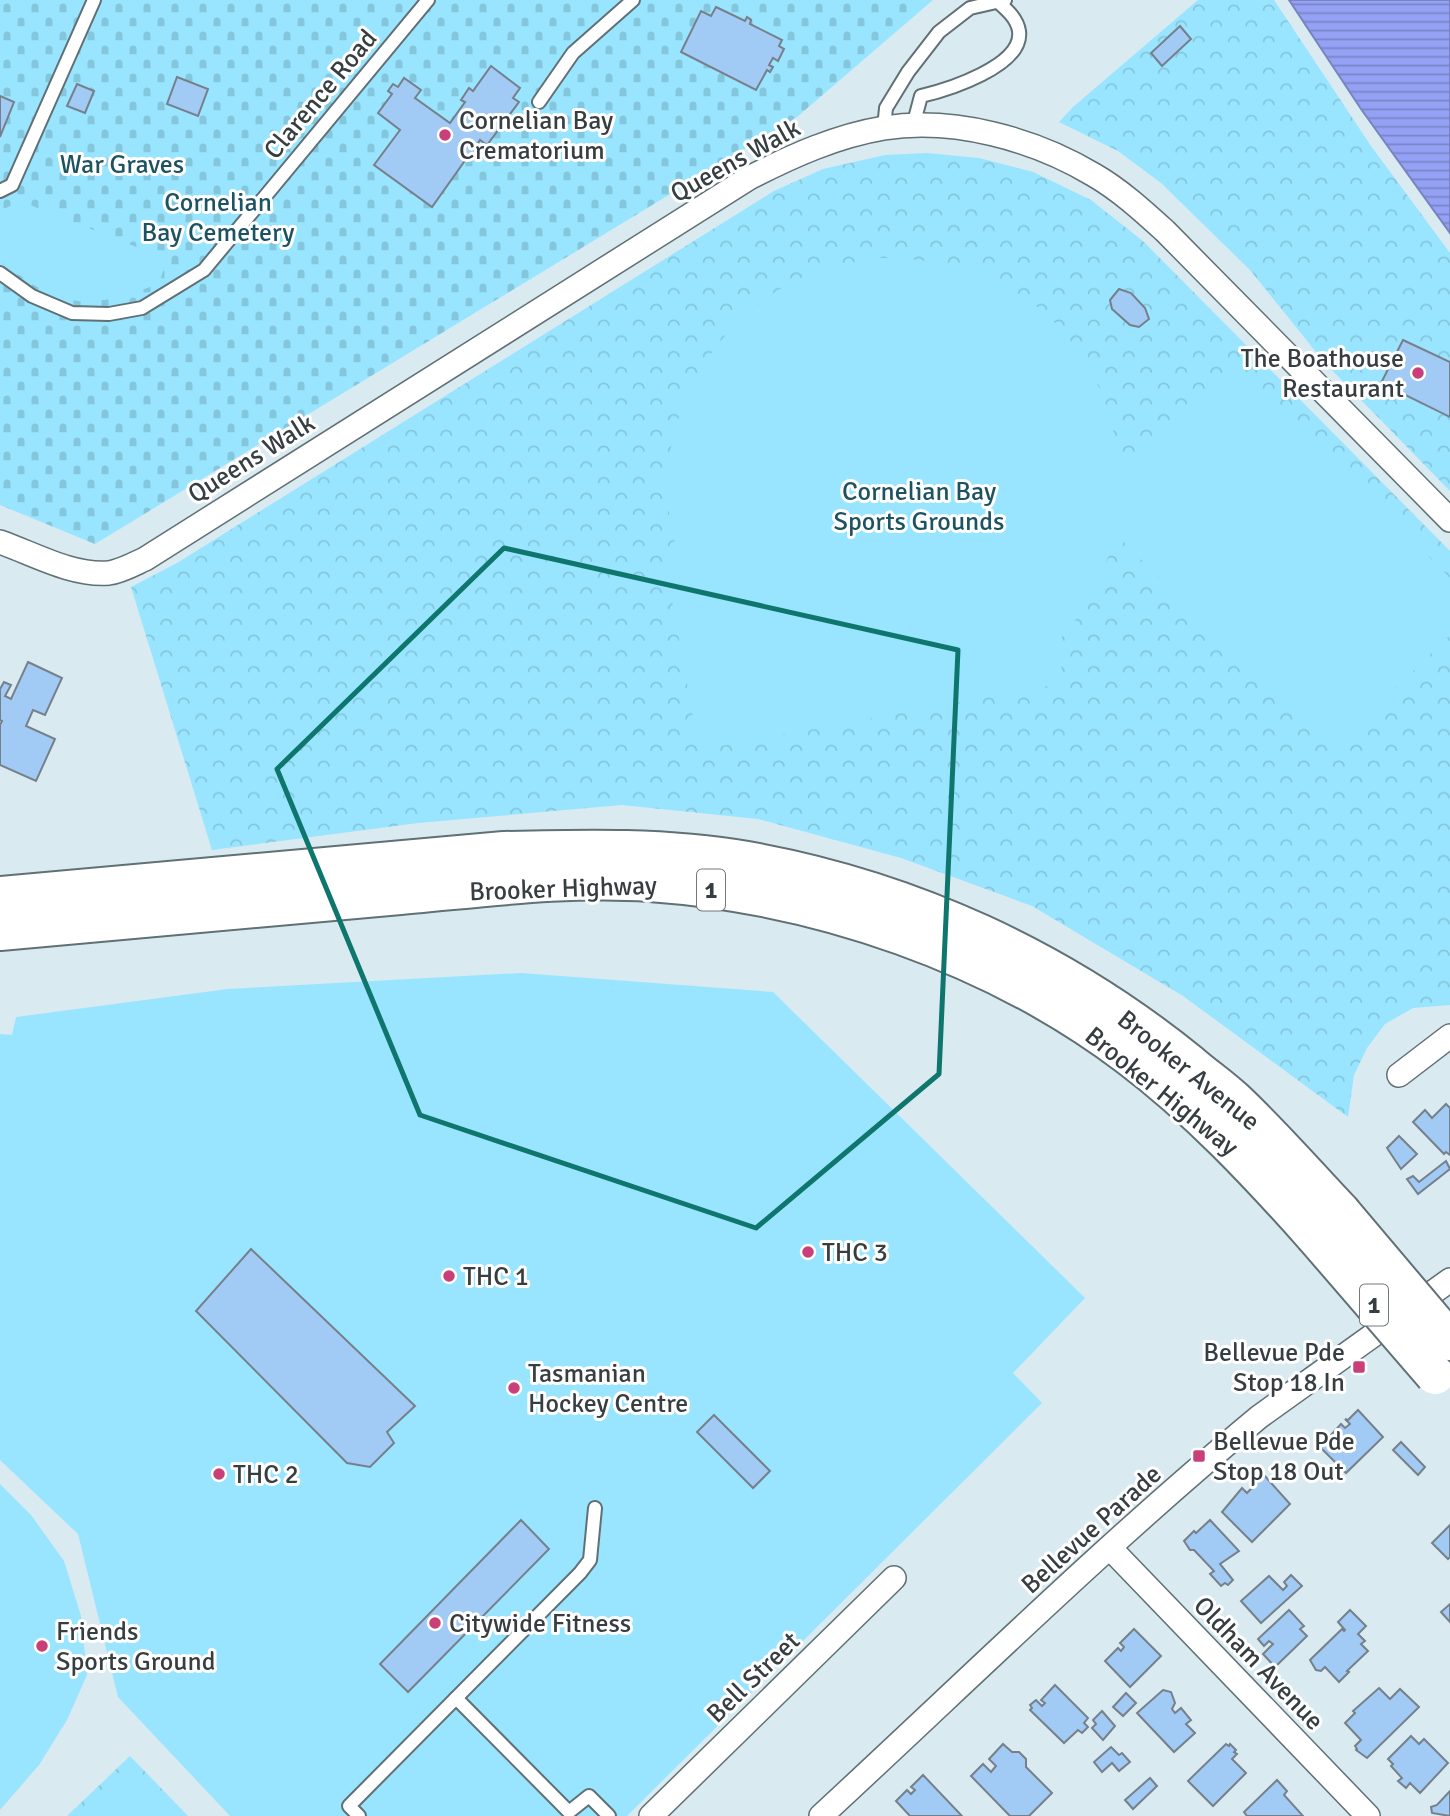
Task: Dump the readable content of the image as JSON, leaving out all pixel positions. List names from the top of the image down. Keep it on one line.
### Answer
{"streets":{"highway":["Brooker Highway","1","Brooker Avenue"],"street":["Queens Walk","Bellevue Parade","Oldham Avenue","Bell Street"],"lane":["Clarence Road"]},"crossings":[["Brooker Highway","Brooker Avenue"],["Bellevue Parade","Oldham Avenue"]],"parks":["War Graves","Cornelian Bay Cemetery","Cornelian Bay Sports Grounds"],"places":{"other":["Cornelian Bay Crematorium","The Boathouse Restaurant","THC 3","THC 1","Tasmanian Hockey Centre","THC 2","Citywide Fitness","Friends Sports Ground"],"transit":["Bellevue Pde Stop 18 In","Bellevue Pde Stop 18 Out"]}}
